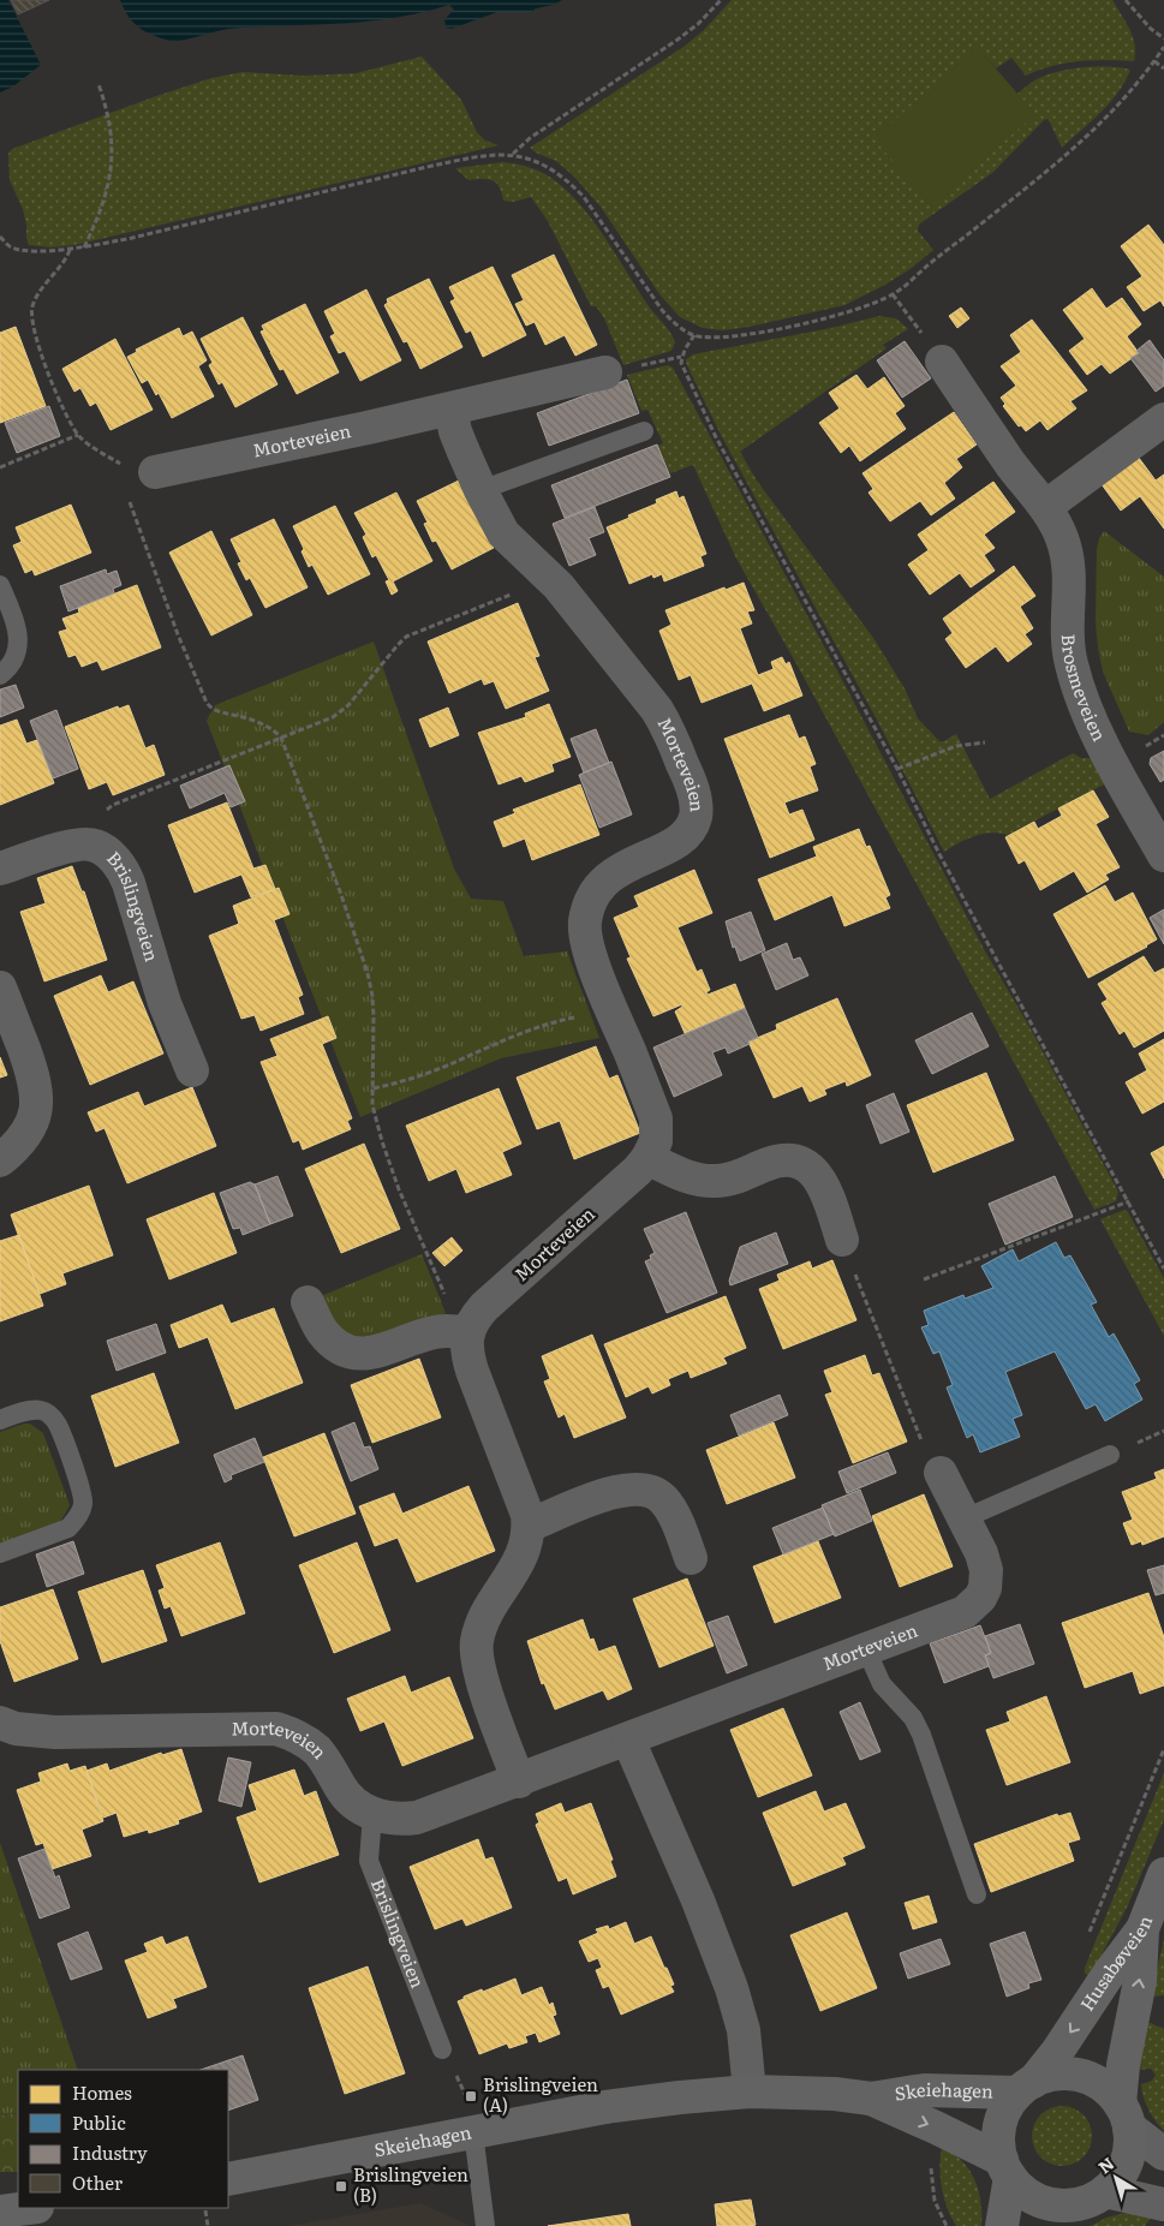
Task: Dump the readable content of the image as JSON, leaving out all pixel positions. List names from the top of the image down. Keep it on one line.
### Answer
{"streets":{"street":["Morteveien","Brosmeveien","Brislingveien","Husabøveien","Skeiehagen"]},"crossings":[["Morteveien","Brislingveien"],["Husabøveien","Skeiehagen"]],"places":{"transit":["Brislingveien (A)","Brislingveien (B)"]},"legend":["Homes","Public","Industry","Other"],"north":"top left"}
